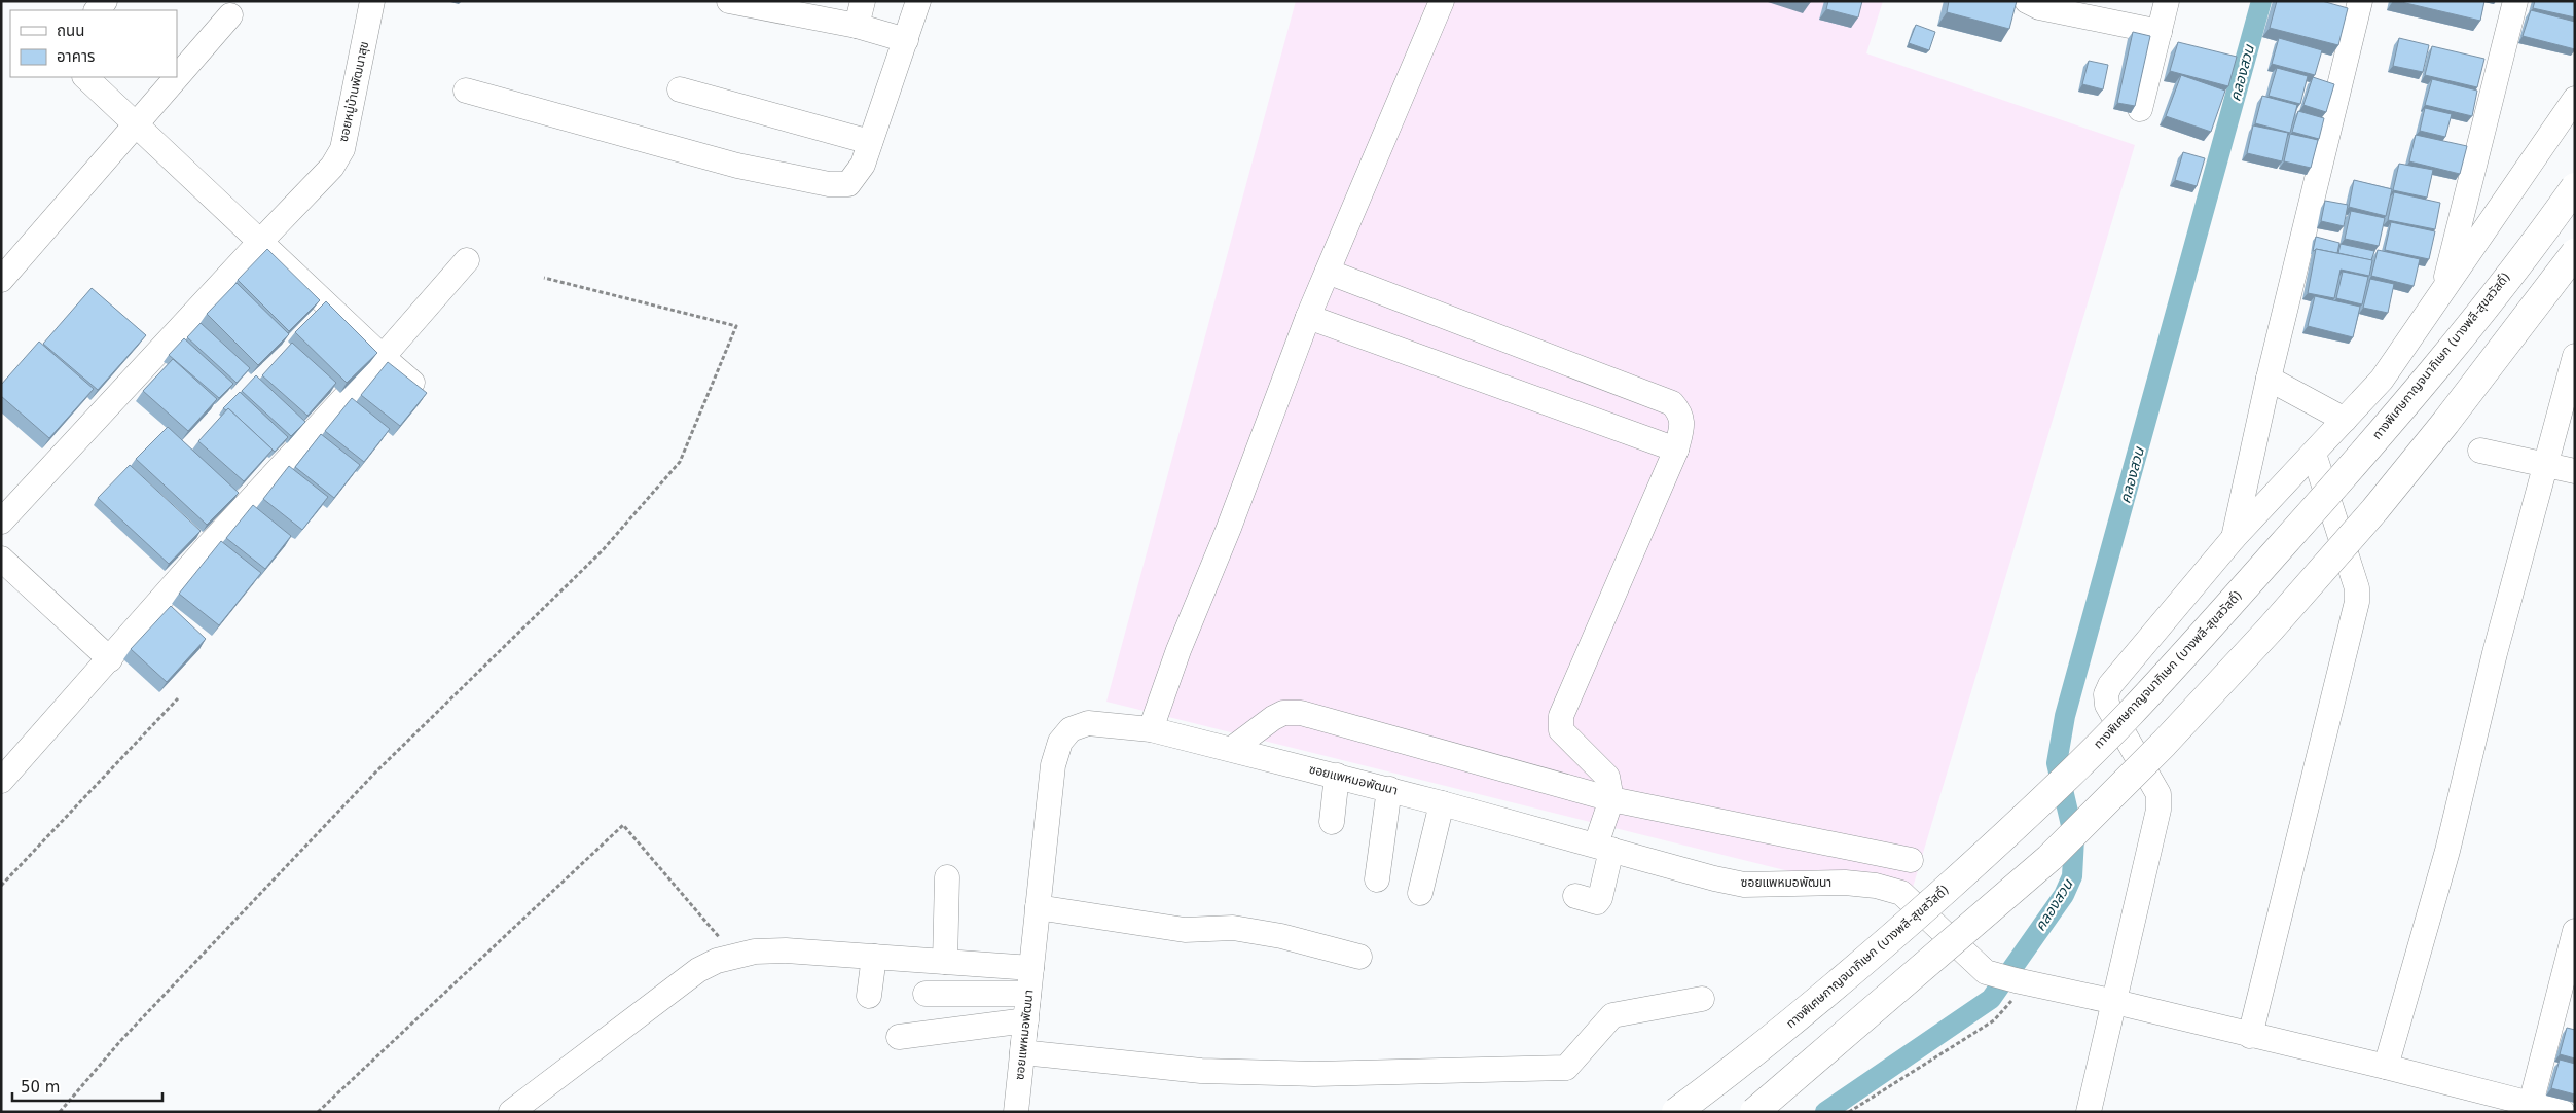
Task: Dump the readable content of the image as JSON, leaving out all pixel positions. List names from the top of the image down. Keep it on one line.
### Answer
{"streets":{"highway":["ทางพิเศษกาญจนาภิเษก (บางพลี-สุขสวัสดิ์)"],"street":["ซอยหมู่บ้านพัฒนาสุข","ซอยแพหมอพัฒนา"]},"water":["คลองสวน"],"legend":["ถนน","อาคาร"],"scale_bar":"50 m"}
